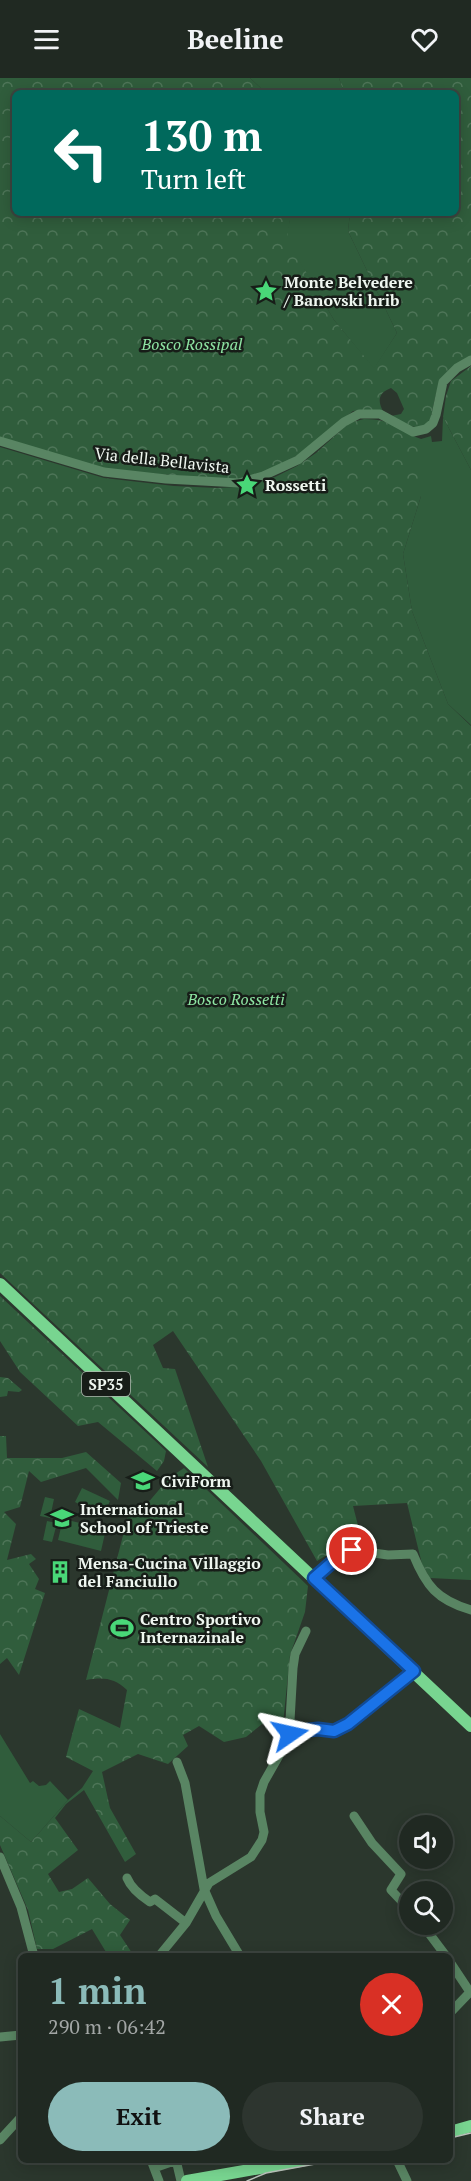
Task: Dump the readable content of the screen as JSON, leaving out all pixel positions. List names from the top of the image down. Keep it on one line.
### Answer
{"streets":{"main road":["SP35"],"street":["Via della Bellavista"]},"parks":["Bosco Rossipal","Bosco Rossetti"],"places":{"place":["Monte Belvedere / Banovski hrib","Rossetti"],"school or university":["CiviForm","International School of Trieste"],"building":["Mensa-Cucina Villaggio del Fanciullo"],"sports":["Centro Sportivo Internazinale"]},"page":{"header":"Beeline","turn":["130 m","Turn left"],"heading":["1 min","290 m · 06:42"],"buttons":["Exit","Share"]}}
